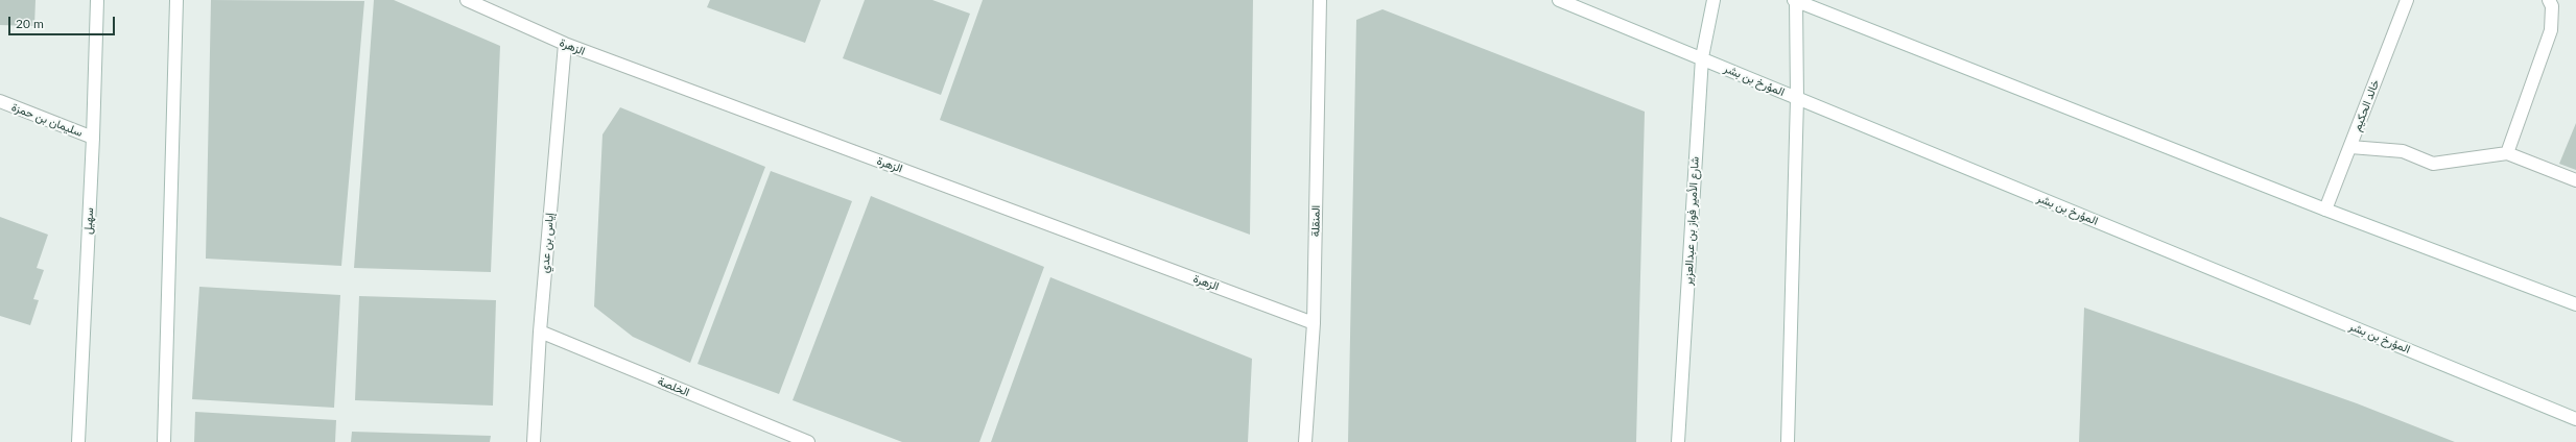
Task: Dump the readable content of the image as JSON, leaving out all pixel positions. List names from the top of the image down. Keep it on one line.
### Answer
{"streets":{"street":["الزهرة","المؤرخ بن بشر","خالد الحكيم","سليمان بن حمزة","سهيل","المنقلة","شارع الأمير فواز بن عبدالعزير","إياس بن عدي","الخلصة"]},"crossings":[["الزهرة","المنقلة"],["الزهرة","إياس بن عدي"],["المؤرخ بن بشر","شارع الأمير فواز بن عبدالعزير"],["سليمان بن حمزة","سهيل"],["إياس بن عدي","الخلصة"]],"scale_bar":"20 m"}
